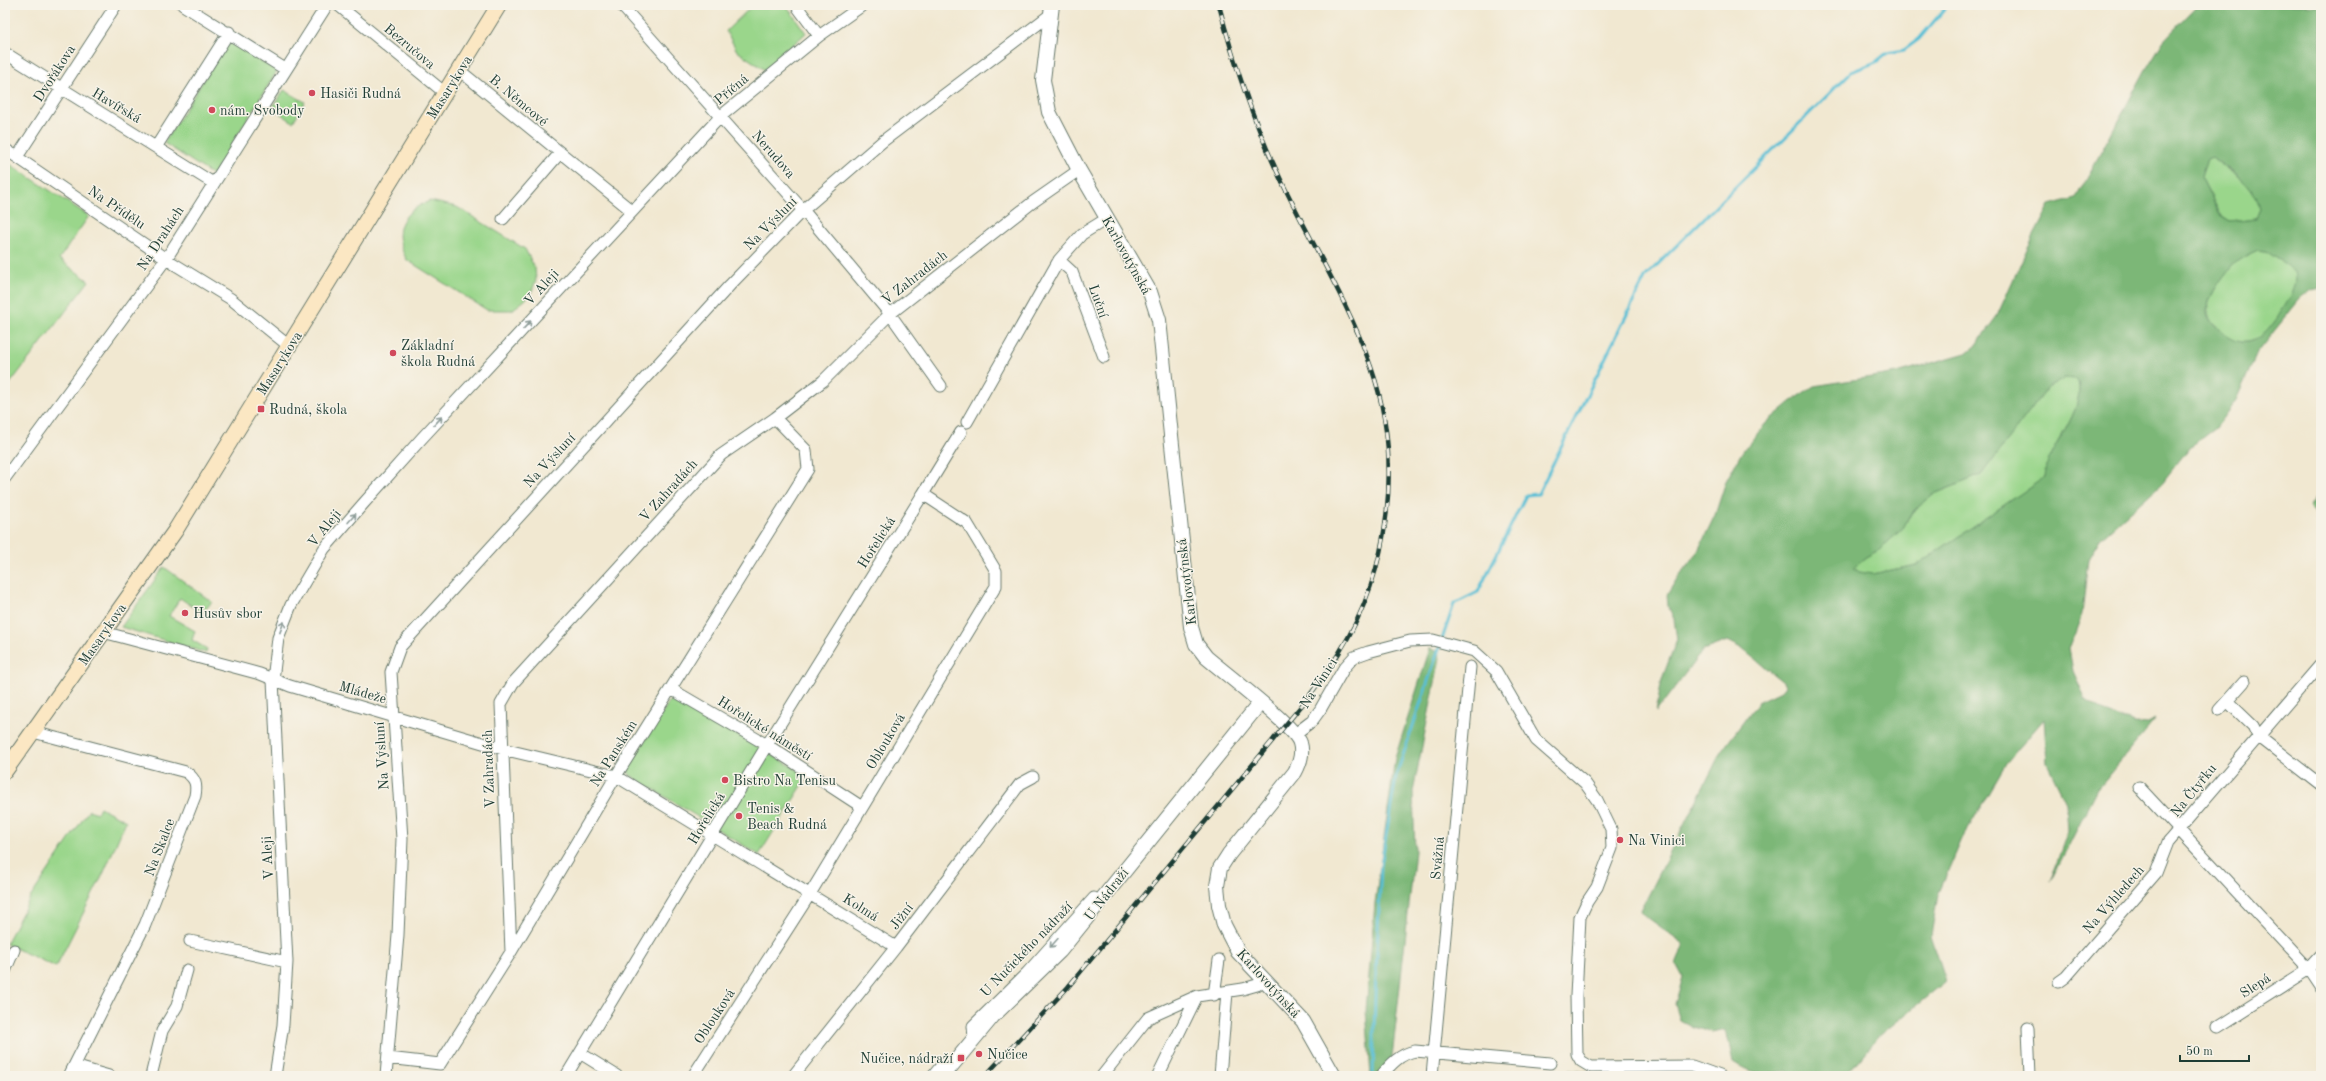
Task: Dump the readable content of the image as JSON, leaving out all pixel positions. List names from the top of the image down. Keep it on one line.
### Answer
{"streets":{"main road":["Masarykova"],"street":["Bezručova","Dvořákova","Příčná","B. Němcové","Havířská","Nerudova","Na Přídělu","Na Výsluní","Na Drahách","Karlovotýnská","V Zahradách","V Aleji","Luční","Hořelická","Na Vinici","Mládeže","Hořelické náměstí","Oblouková","Na Panském","Na Čtyřku","Na Skalce","Svážná","U Nádraží","Na Výhledech","Kolmá","Jižní","Slepá"]},"crossings":[["Bezručova","Masarykova"],["Dvořákova","Havířská"],["Dvořákova","Na Přídělu"],["Masarykova","B. Němcové"],["Masarykova","Na Přídělu"],["Masarykova","Mládeže"],["Masarykova","Na Skalce"],["Příčná","B. Němcové"],["Příčná","Nerudova"],["Příčná","V Aleji"],["B. Němcové","V Aleji"],["Havířská","Na Drahách"],["Nerudova","Na Výsluní"],["Nerudova","V Zahradách"],["Na Přídělu","Na Drahách"],["Na Výsluní","Karlovotýnská"],["Na Výsluní","Mládeže"],["Na Výsluní","Na Panském"],["Karlovotýnská","V Zahradách"],["Karlovotýnská","Na Vinici"],["Karlovotýnská","U Nádraží"],["V Zahradách","Mládeže"],["V Zahradách","Na Panském"],["V Aleji","Mládeže"],["Hořelická","Hořelické náměstí"],["Hořelická","Oblouková"],["Mládeže","Na Panském"],["Hořelické náměstí","Oblouková"],["Hořelické náměstí","Na Panském"],["Oblouková","Kolmá"],["Na Čtyřku","Na Výhledech"],["Na Čtyřku","Slepá"],["Kolmá","Jižní"]],"one_way":["V Aleji"],"places":{"other":["Hasiči Rudná","nám. Svobody","Základní škola Rudná","Husův sbor","Bistro Na Tenisu","Tenis & Beach Rudná","Na Vinici","Nučice"],"transit":["Rudná, škola","Nučice, nádraží"]},"scale_bar":"50 m"}
